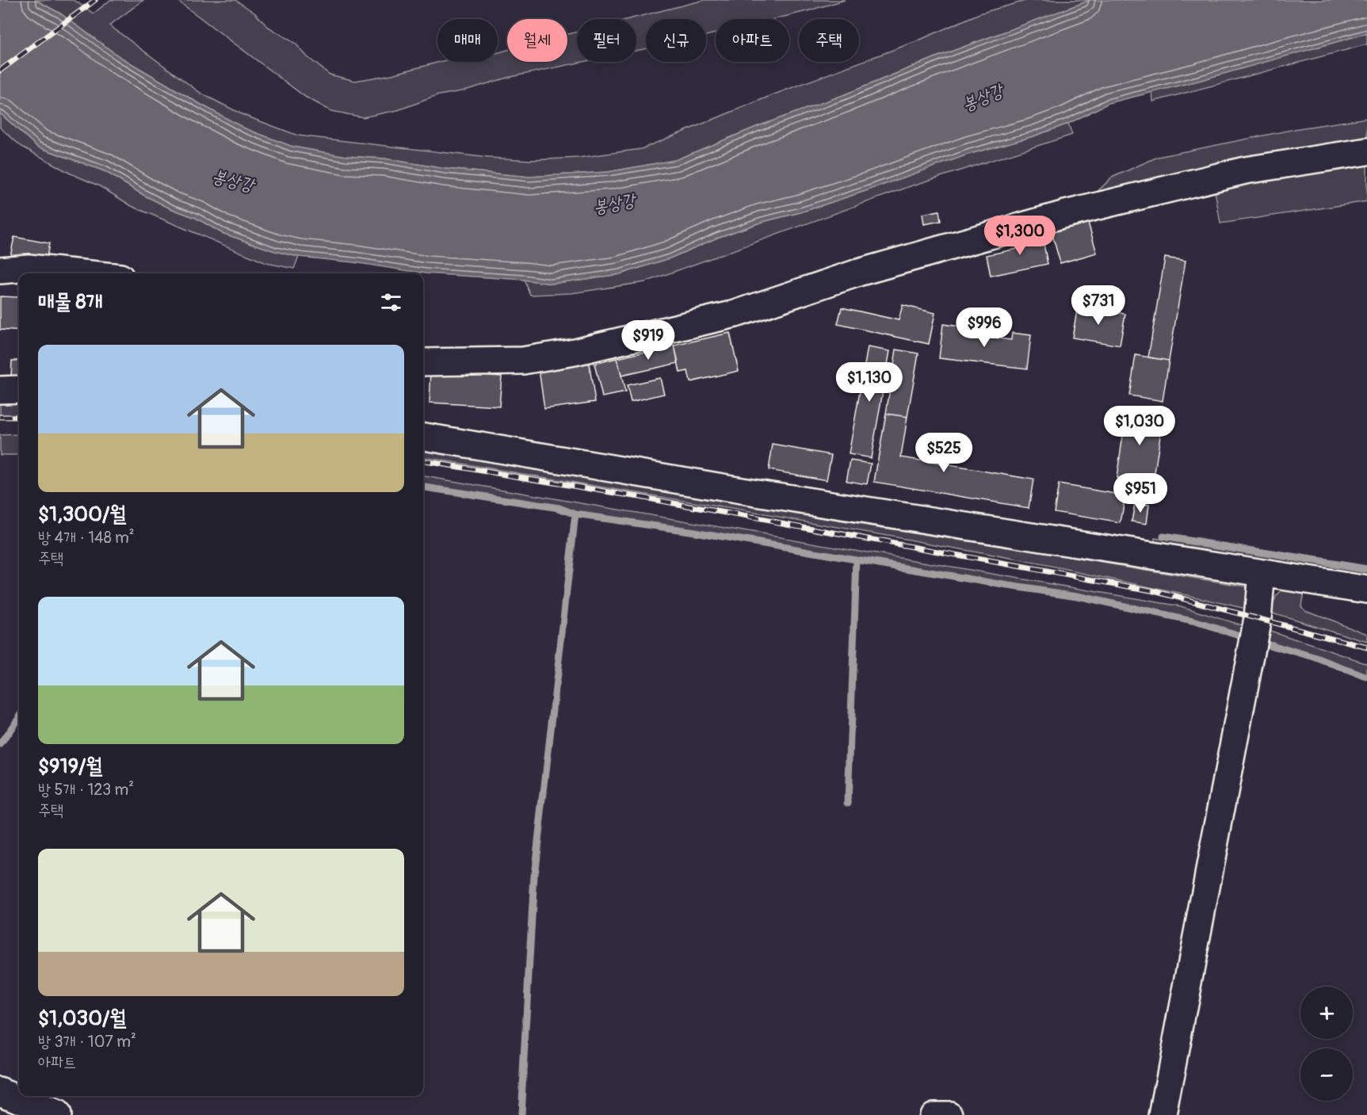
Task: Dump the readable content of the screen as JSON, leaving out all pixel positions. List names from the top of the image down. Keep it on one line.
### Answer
{"water":["봉상강"],"page":{"chip":["매매","월세","필터","신규","아파트","주택"],"price":["$1,300","$731","$996","$919","$1,130","$1,030","$525","$951"],"heading":"매물 8개","list":[{"name":"$1,300/월","note":"방 4개 · 148 m² · 주택"},{"name":"$919/월","note":"방 5개 · 123 m² · 주택"},{"name":"$1,030/월","note":"방 3개 · 107 m² · 아파트"}],"map_buttons":["+","−"]}}
